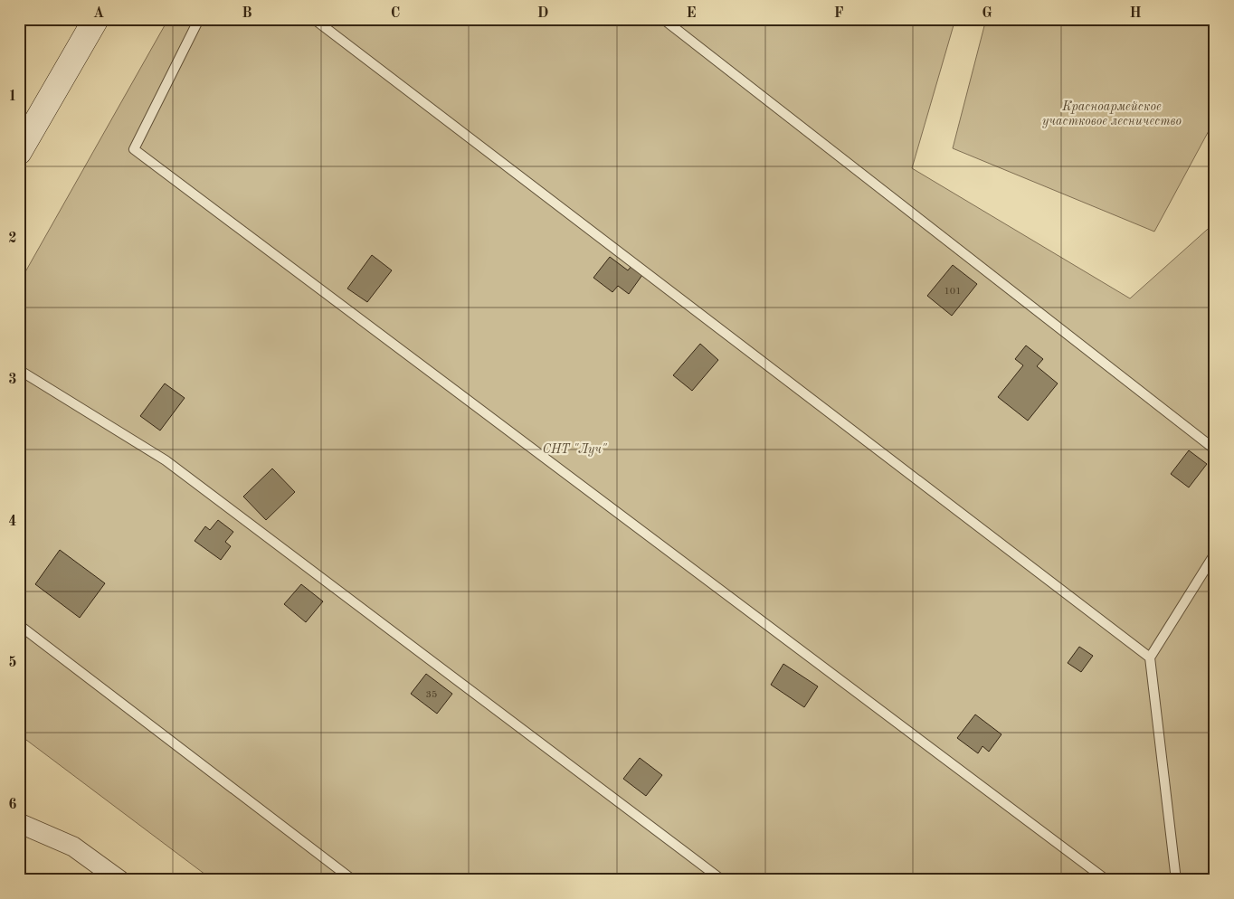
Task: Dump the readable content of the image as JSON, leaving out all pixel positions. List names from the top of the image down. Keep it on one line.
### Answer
{"parks":["Красноармейское участковое лесничество","СНТ \"Луч\""],"house_numbers":["101","35"],"grid":{"columns":["A","B","C","D","E","F","G","H"],"rows":["1","2","3","4","5","6"]}}
